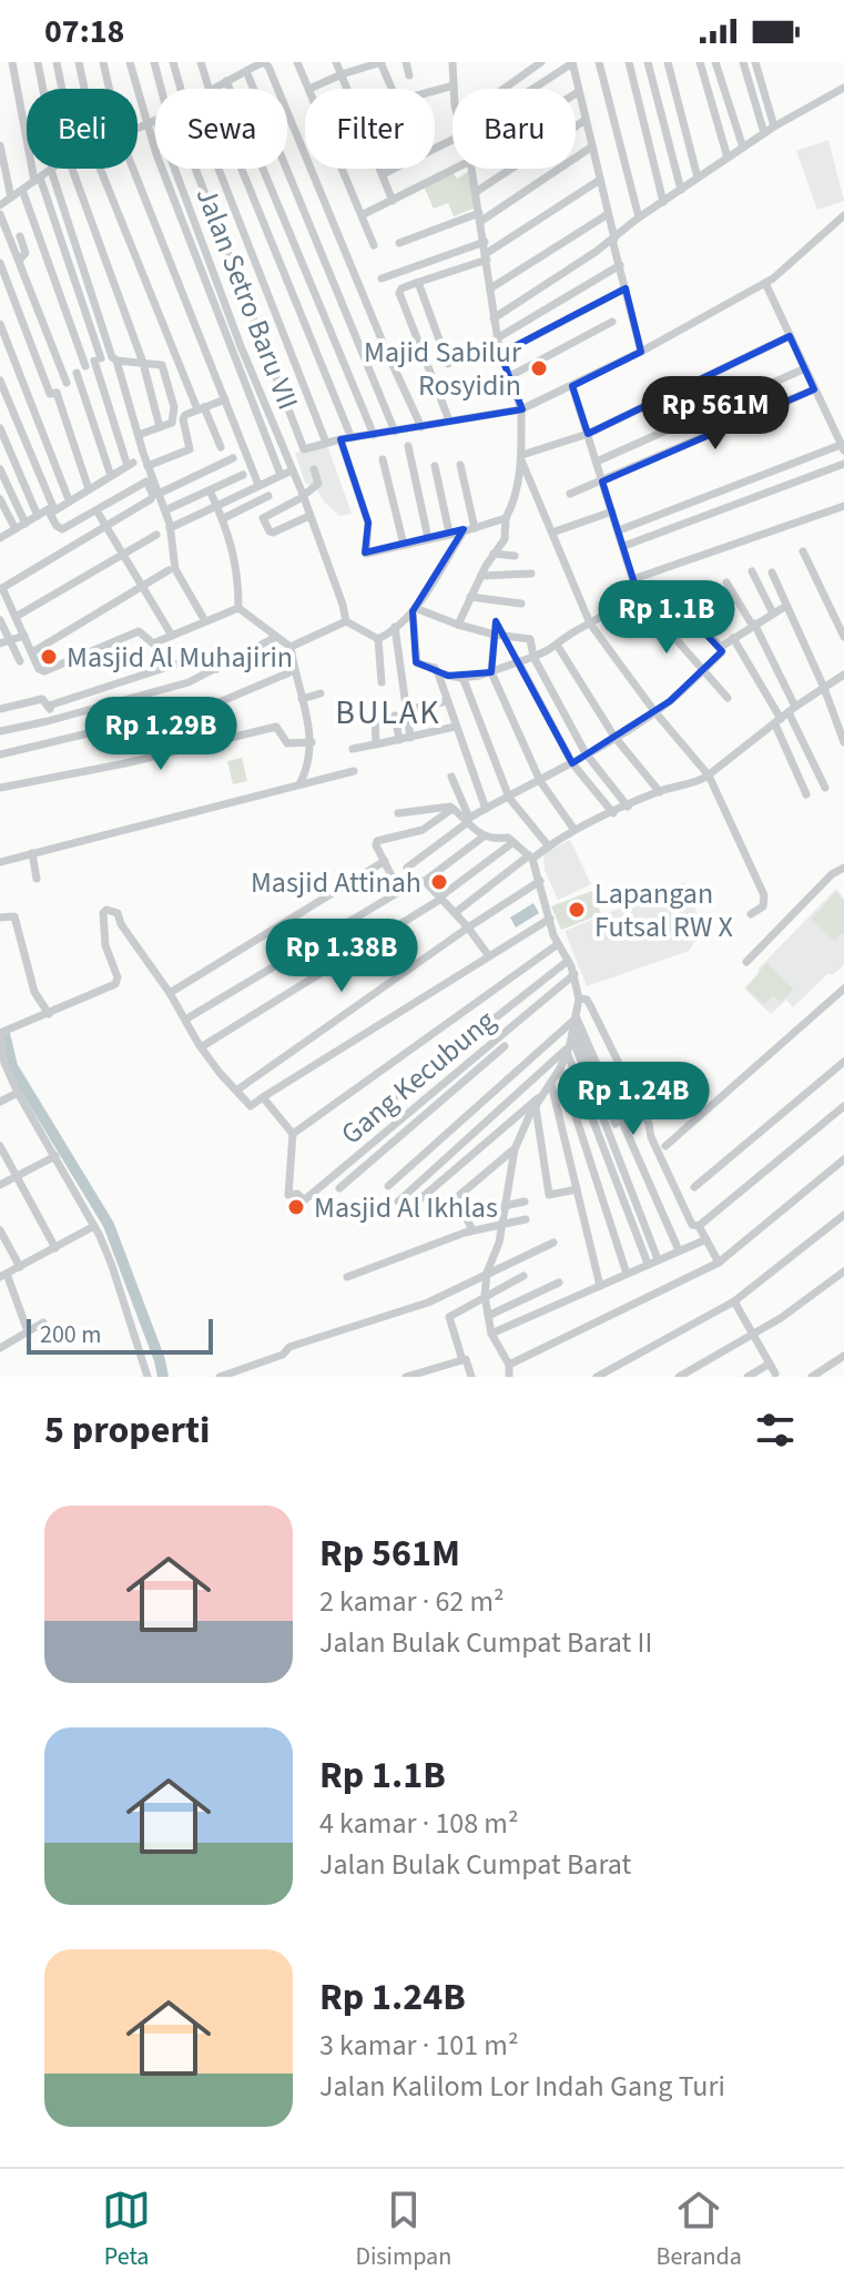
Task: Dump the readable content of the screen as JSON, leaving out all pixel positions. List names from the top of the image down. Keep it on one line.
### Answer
{"streets":{"street":["Jalan Setro Baru VII","Gang Kecubung"]},"districts":["BULAK"],"places":["Majid Sabilur Rosyidin","Masjid Al Muhajirin","Masjid Attinah","Lapangan Futsal RW X","Masjid Al Ikhlas"],"scale_bar":"200 m","page":{"status":"07:18","chip":["Beli","Sewa","Filter","Baru"],"price":["Rp 561M","Rp 1.1B","Rp 1.29B","Rp 1.38B","Rp 1.24B"],"scale":"200 m","heading":"5 properti","list":[{"name":"Rp 561M","note":"2 kamar · 62 m² · Jalan Bulak Cumpat Barat II"},{"name":"Rp 1.1B","note":"4 kamar · 108 m² · Jalan Bulak Cumpat Barat"},{"name":"Rp 1.24B","note":"3 kamar · 101 m² · Jalan Kalilom Lor Indah Gang Turi"}],"tabs":["Peta","Disimpan","Beranda"]}}
